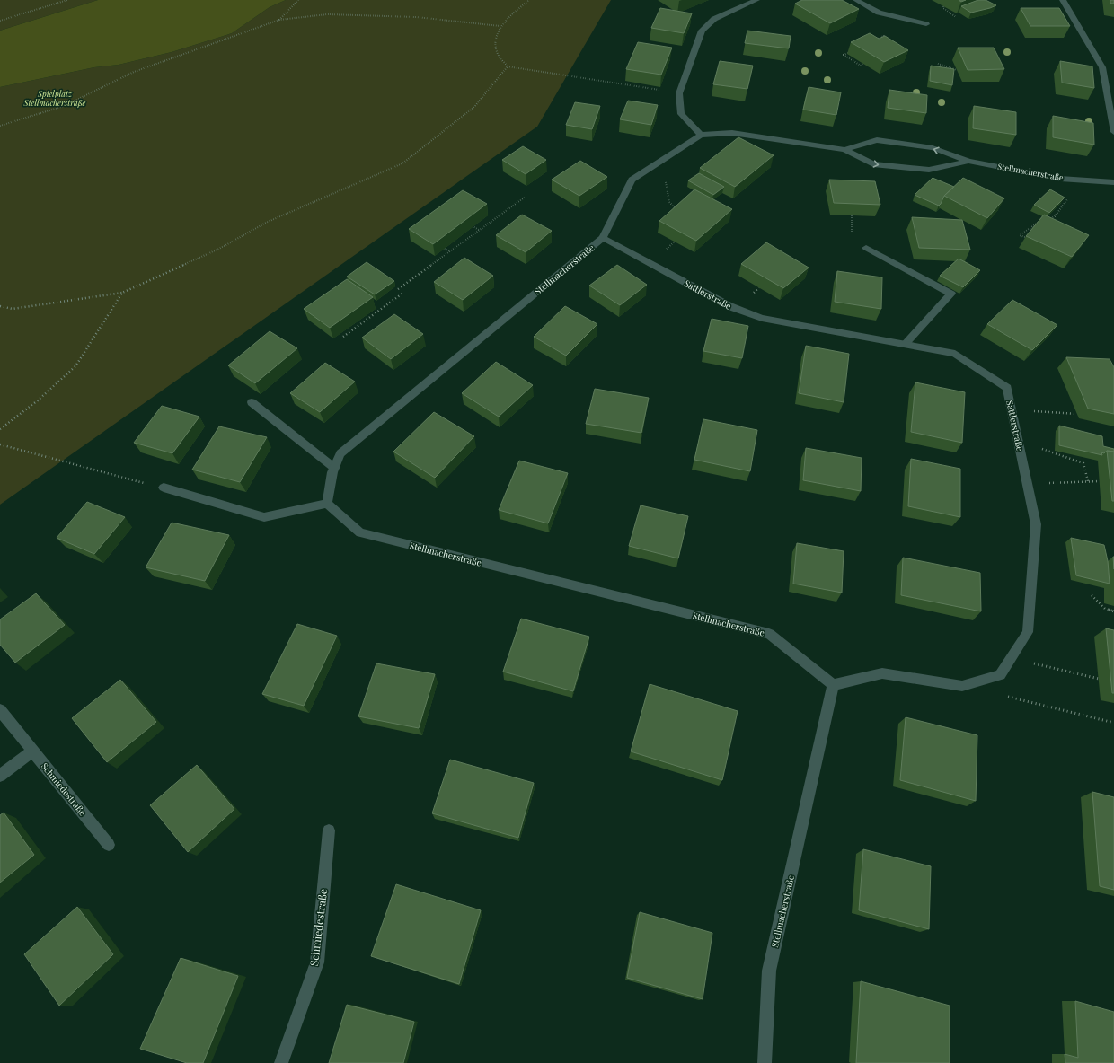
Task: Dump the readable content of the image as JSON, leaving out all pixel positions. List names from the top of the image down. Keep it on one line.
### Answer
{"streets":{"street":["Stellmacherstraße","Sattlerstraße","Schmiedestraße"]},"crossings":[["Stellmacherstraße","Sattlerstraße"]],"parks":["Spielplatz Stellmacherstraße"]}
